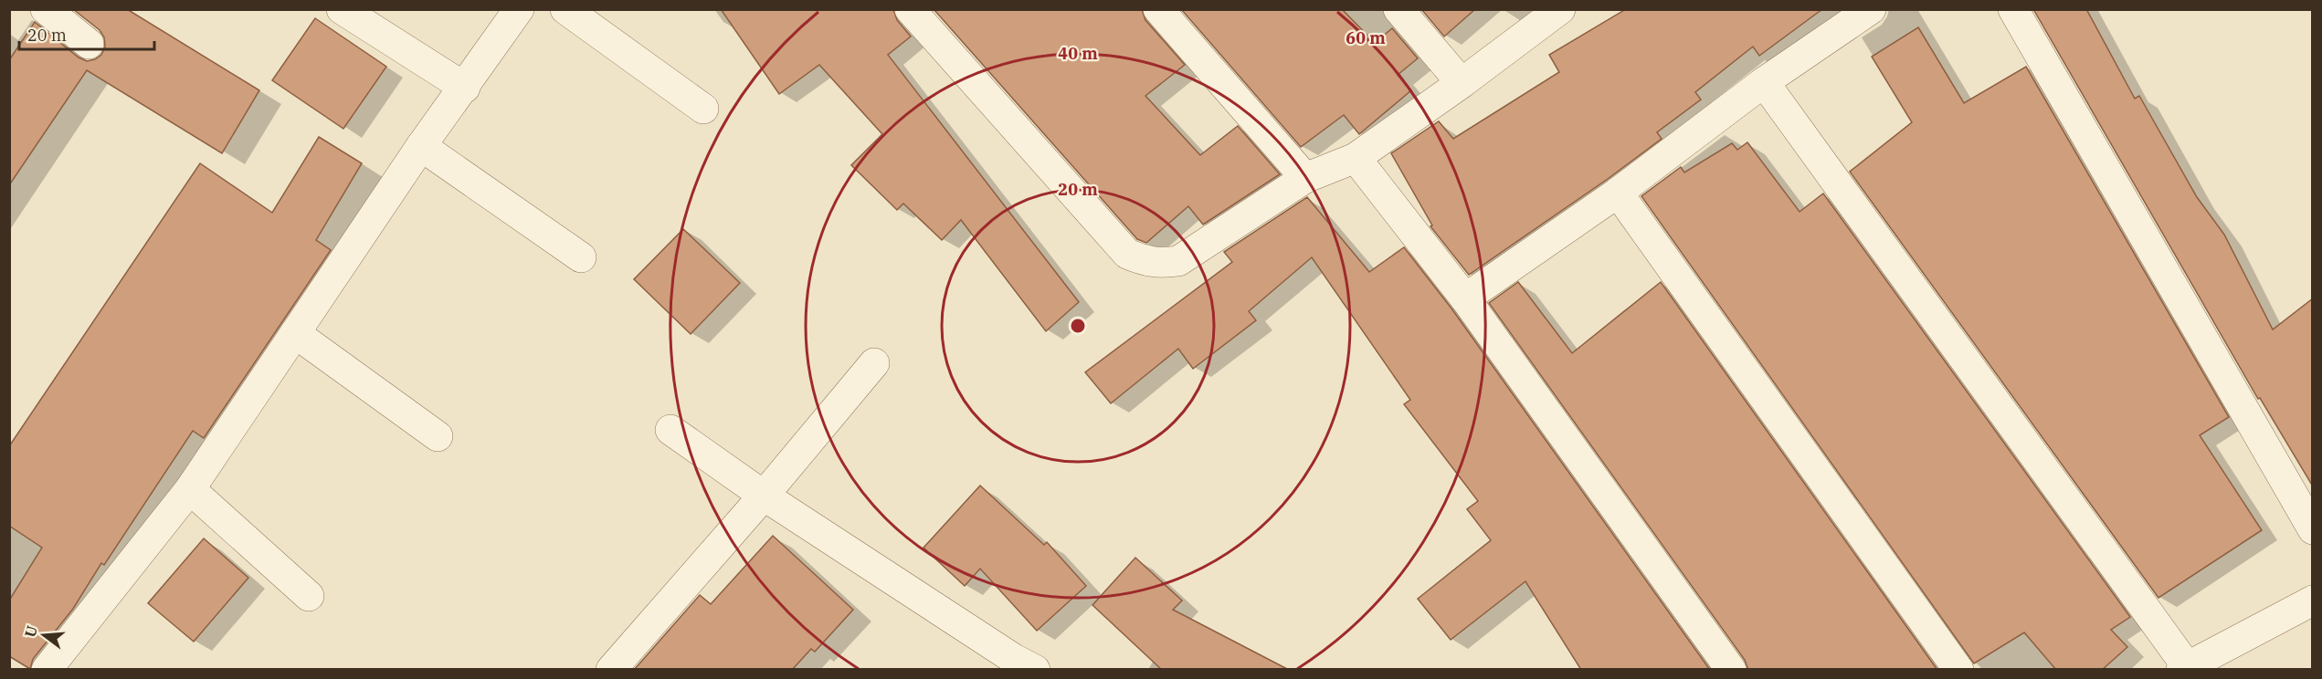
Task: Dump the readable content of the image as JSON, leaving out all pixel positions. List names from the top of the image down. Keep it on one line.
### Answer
{"scale_bar":"20 m","north":"left","rings":["60 m","40 m","20 m"]}
